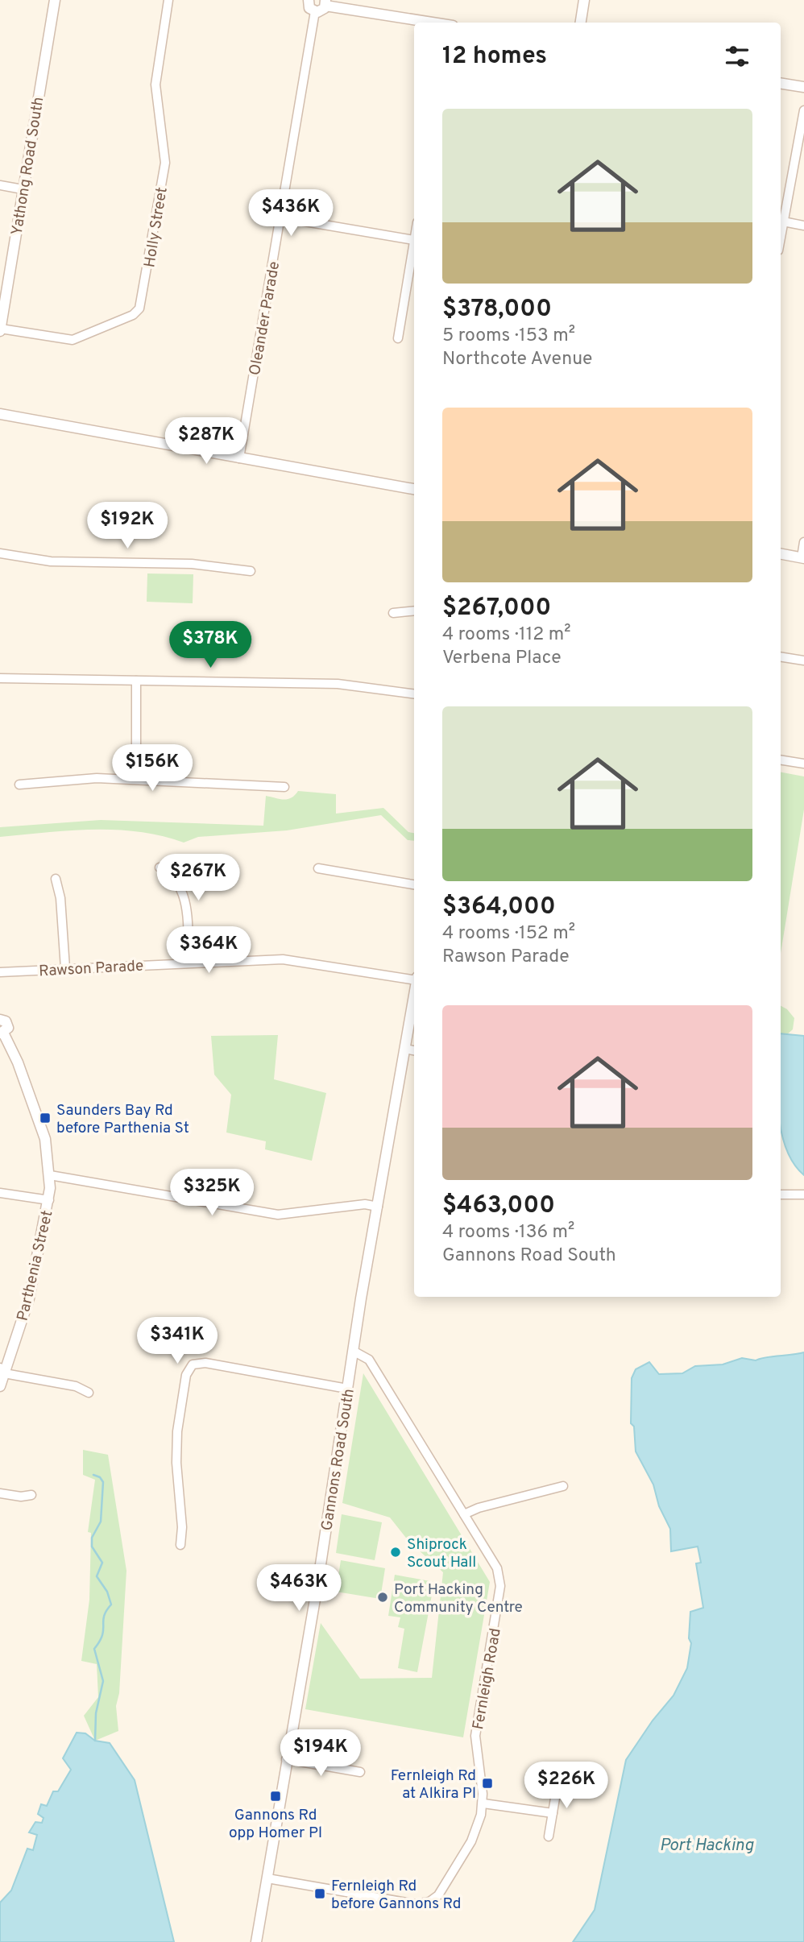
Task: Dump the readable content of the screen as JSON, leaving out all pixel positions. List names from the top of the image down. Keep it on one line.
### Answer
{"streets":{"street":["Yathong Road South","Holly Street","Oleander Parade","Rawson Parade","Parthenia Street","Gannons Road South","Fernleigh Road"]},"crossings":[["Yathong Road South","Holly Street"],["Gannons Road South","Fernleigh Road"]],"water":["Port Hacking"],"places":{"transit":["Saunders Bay Rd before Parthenia St","Fernleigh Rd at Alkira Pl","Gannons Rd opp Homer Pl","Fernleigh Rd before Gannons Rd"],"other":["Shiprock Scout Hall","Port Hacking Community Centre"]},"page":{"heading":"12 homes","list":[{"name":"$378,000","note":"5 rooms · 153 m² · Northcote Avenue"},{"name":"$267,000","note":"4 rooms · 112 m² · Verbena Place"},{"name":"$364,000","note":"4 rooms · 152 m² · Rawson Parade"},{"name":"$463,000","note":"4 rooms · 136 m² · Gannons Road South"}],"price":["$436K","$287K","$192K","$378K","$156K","$267K","$364K","$325K","$341K","$463K","$194K","$226K"]}}
